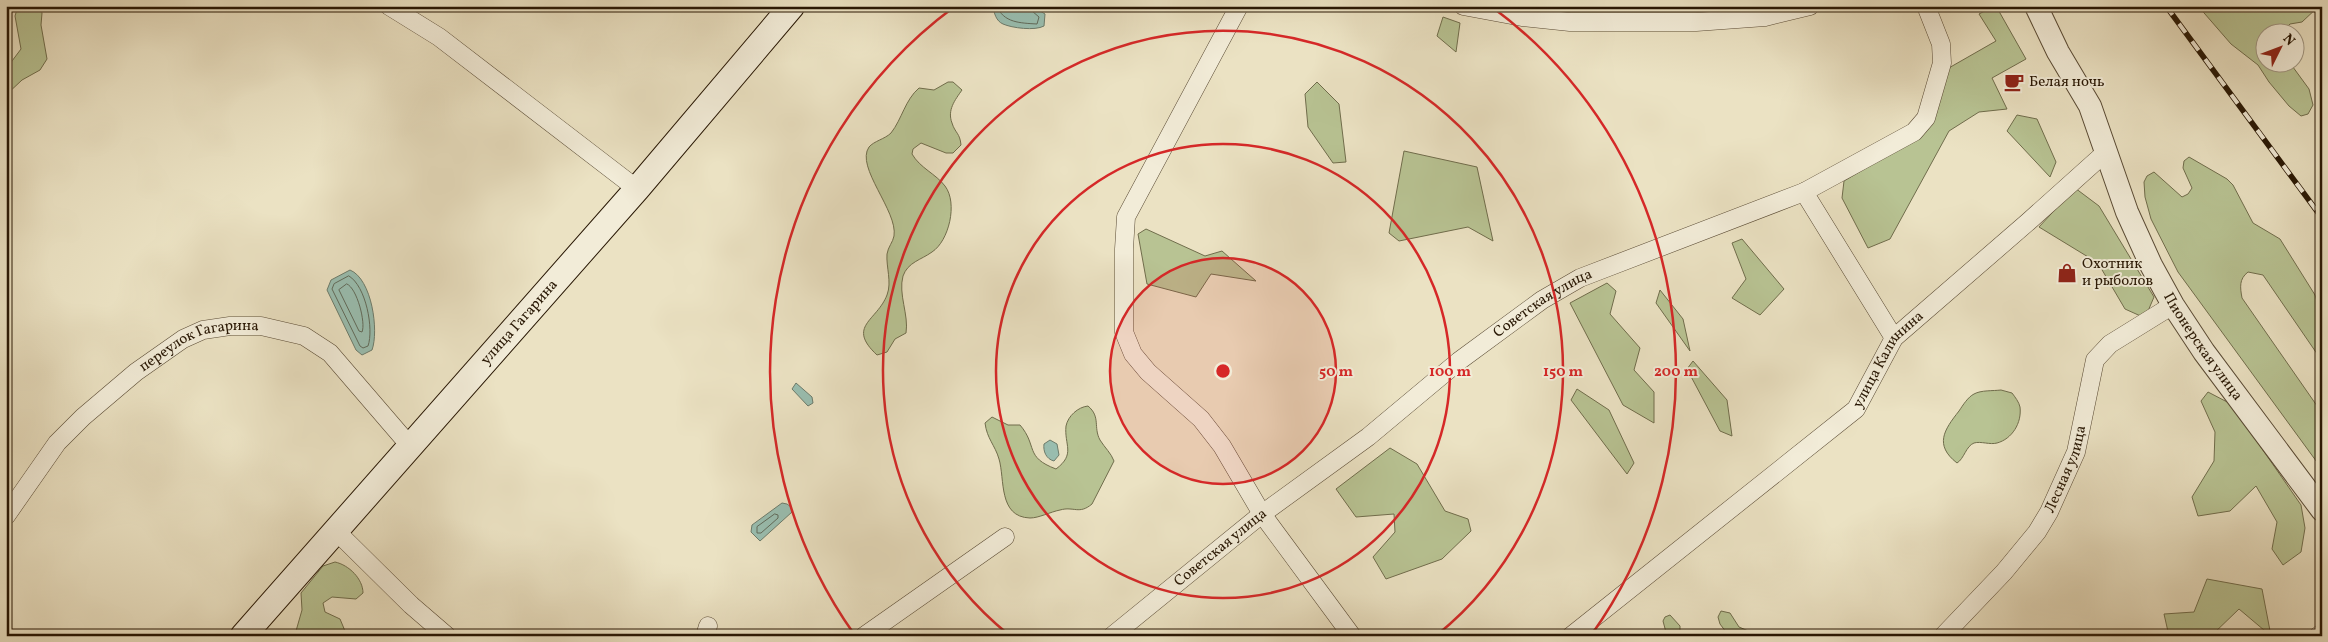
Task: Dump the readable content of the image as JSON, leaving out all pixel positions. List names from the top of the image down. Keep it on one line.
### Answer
{"streets":{"main road":["улица Гагарина"],"street":["Советская улица","Пионерская улица","переулок Гагарина","улица Калинина","Лесная улица"]},"crossings":[["улица Гагарина","переулок Гагарина"],["Пионерская улица","улица Калинина"],["Пионерская улица","Лесная улица"]],"places":{"cafe":["Белая ночь"],"shop":["Охотник и рыболов"]},"north":"top right","rings":["50 m","100 m","150 m","200 m"]}
